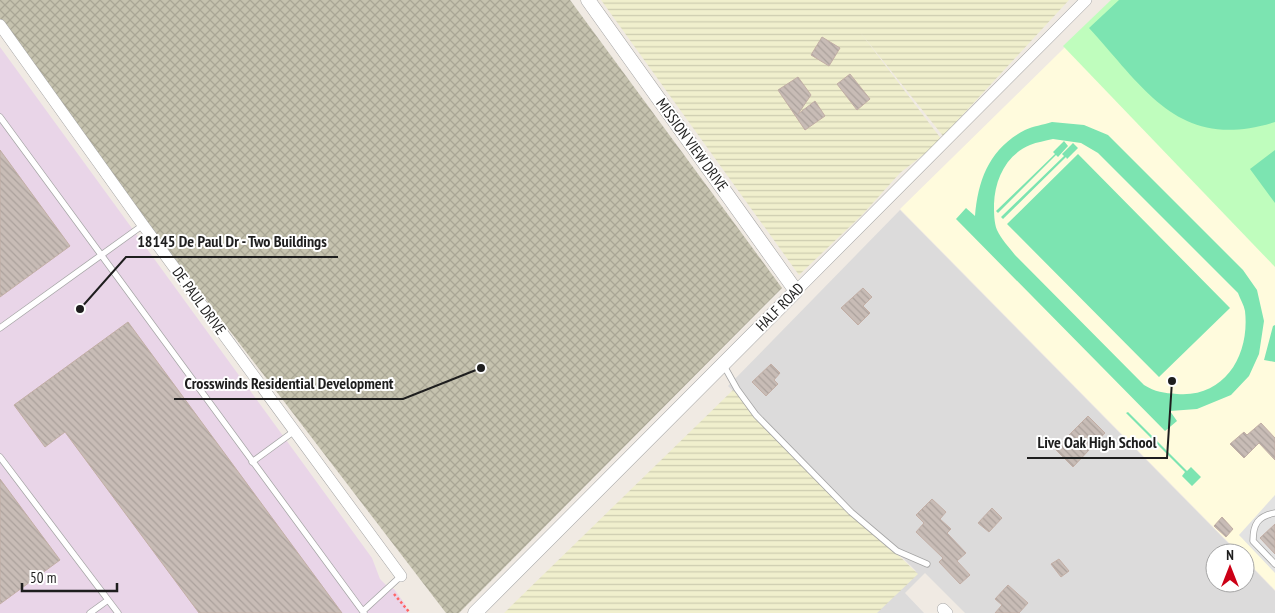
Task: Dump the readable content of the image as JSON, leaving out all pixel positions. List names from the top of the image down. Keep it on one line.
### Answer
{"streets":{"street":["MISSION VIEW DRIVE","DE PAUL DRIVE","HALF ROAD"]},"crossings":[["MISSION VIEW DRIVE","HALF ROAD"]],"places":["18145 De Paul Dr - Two Buildings","Crosswinds Residential Development","Live Oak High School"],"scale_bar":"50 m","north":"top"}
